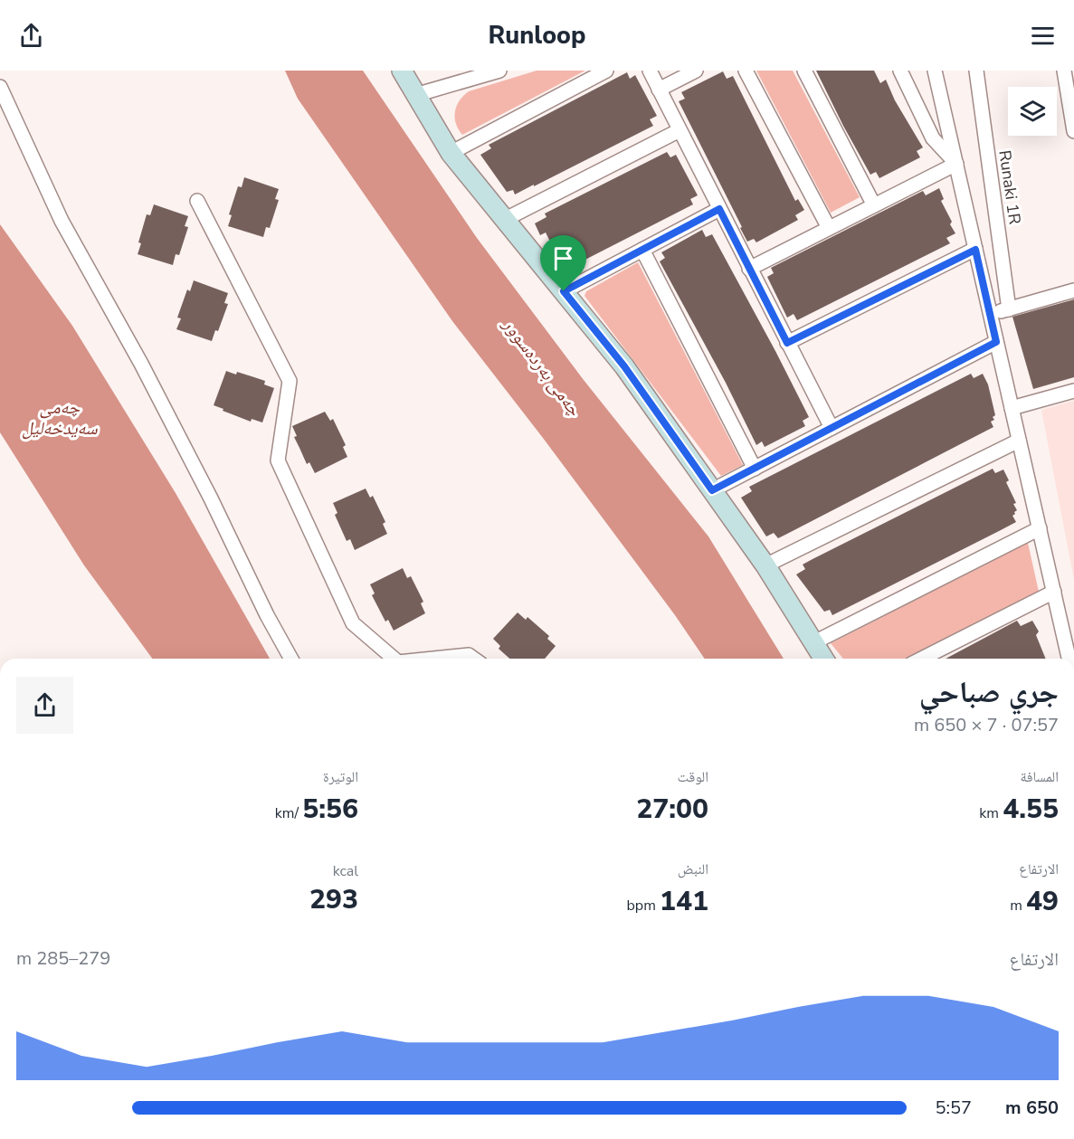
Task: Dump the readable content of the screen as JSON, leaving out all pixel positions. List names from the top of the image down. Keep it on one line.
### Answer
{"streets":{"street":["Runaki 1R"]},"water":["چەمی بەردەسوور","چەمی سەیدخەلیل"],"page":{"header":"Runloop","heading":["جري صباحي","07:57 · 7 × 650 m"],"stats":[["المسافة","4.55 km"],["الوقت","27:00"],["الوتيرة","5:56 /km"],["الارتفاع","49 m"],["النبض","141 bpm"],["kcal","293"]],"chart":["الارتفاع","279–285 m"],"list":[{"name":"650 m","note":"5:57"}]}}
